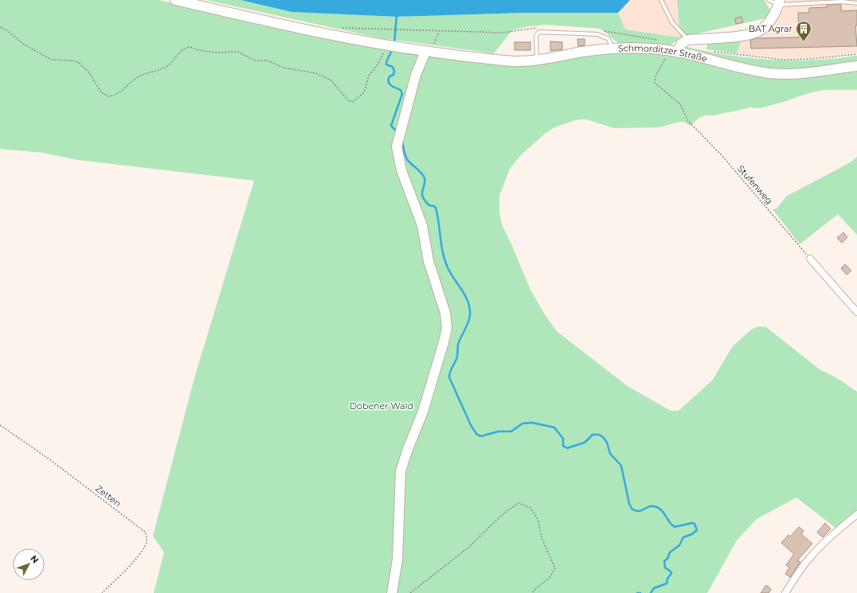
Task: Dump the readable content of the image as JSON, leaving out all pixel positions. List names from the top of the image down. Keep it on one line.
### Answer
{"streets":{"main road":["Schmorditzer Straße"],"path":["Stufenweg","Zetten"]},"crossings":[["Schmorditzer Straße","Stufenweg"]],"parks":["Döbener Wald"],"places":{"building":["BAT Agrar"]},"north":"top right"}
